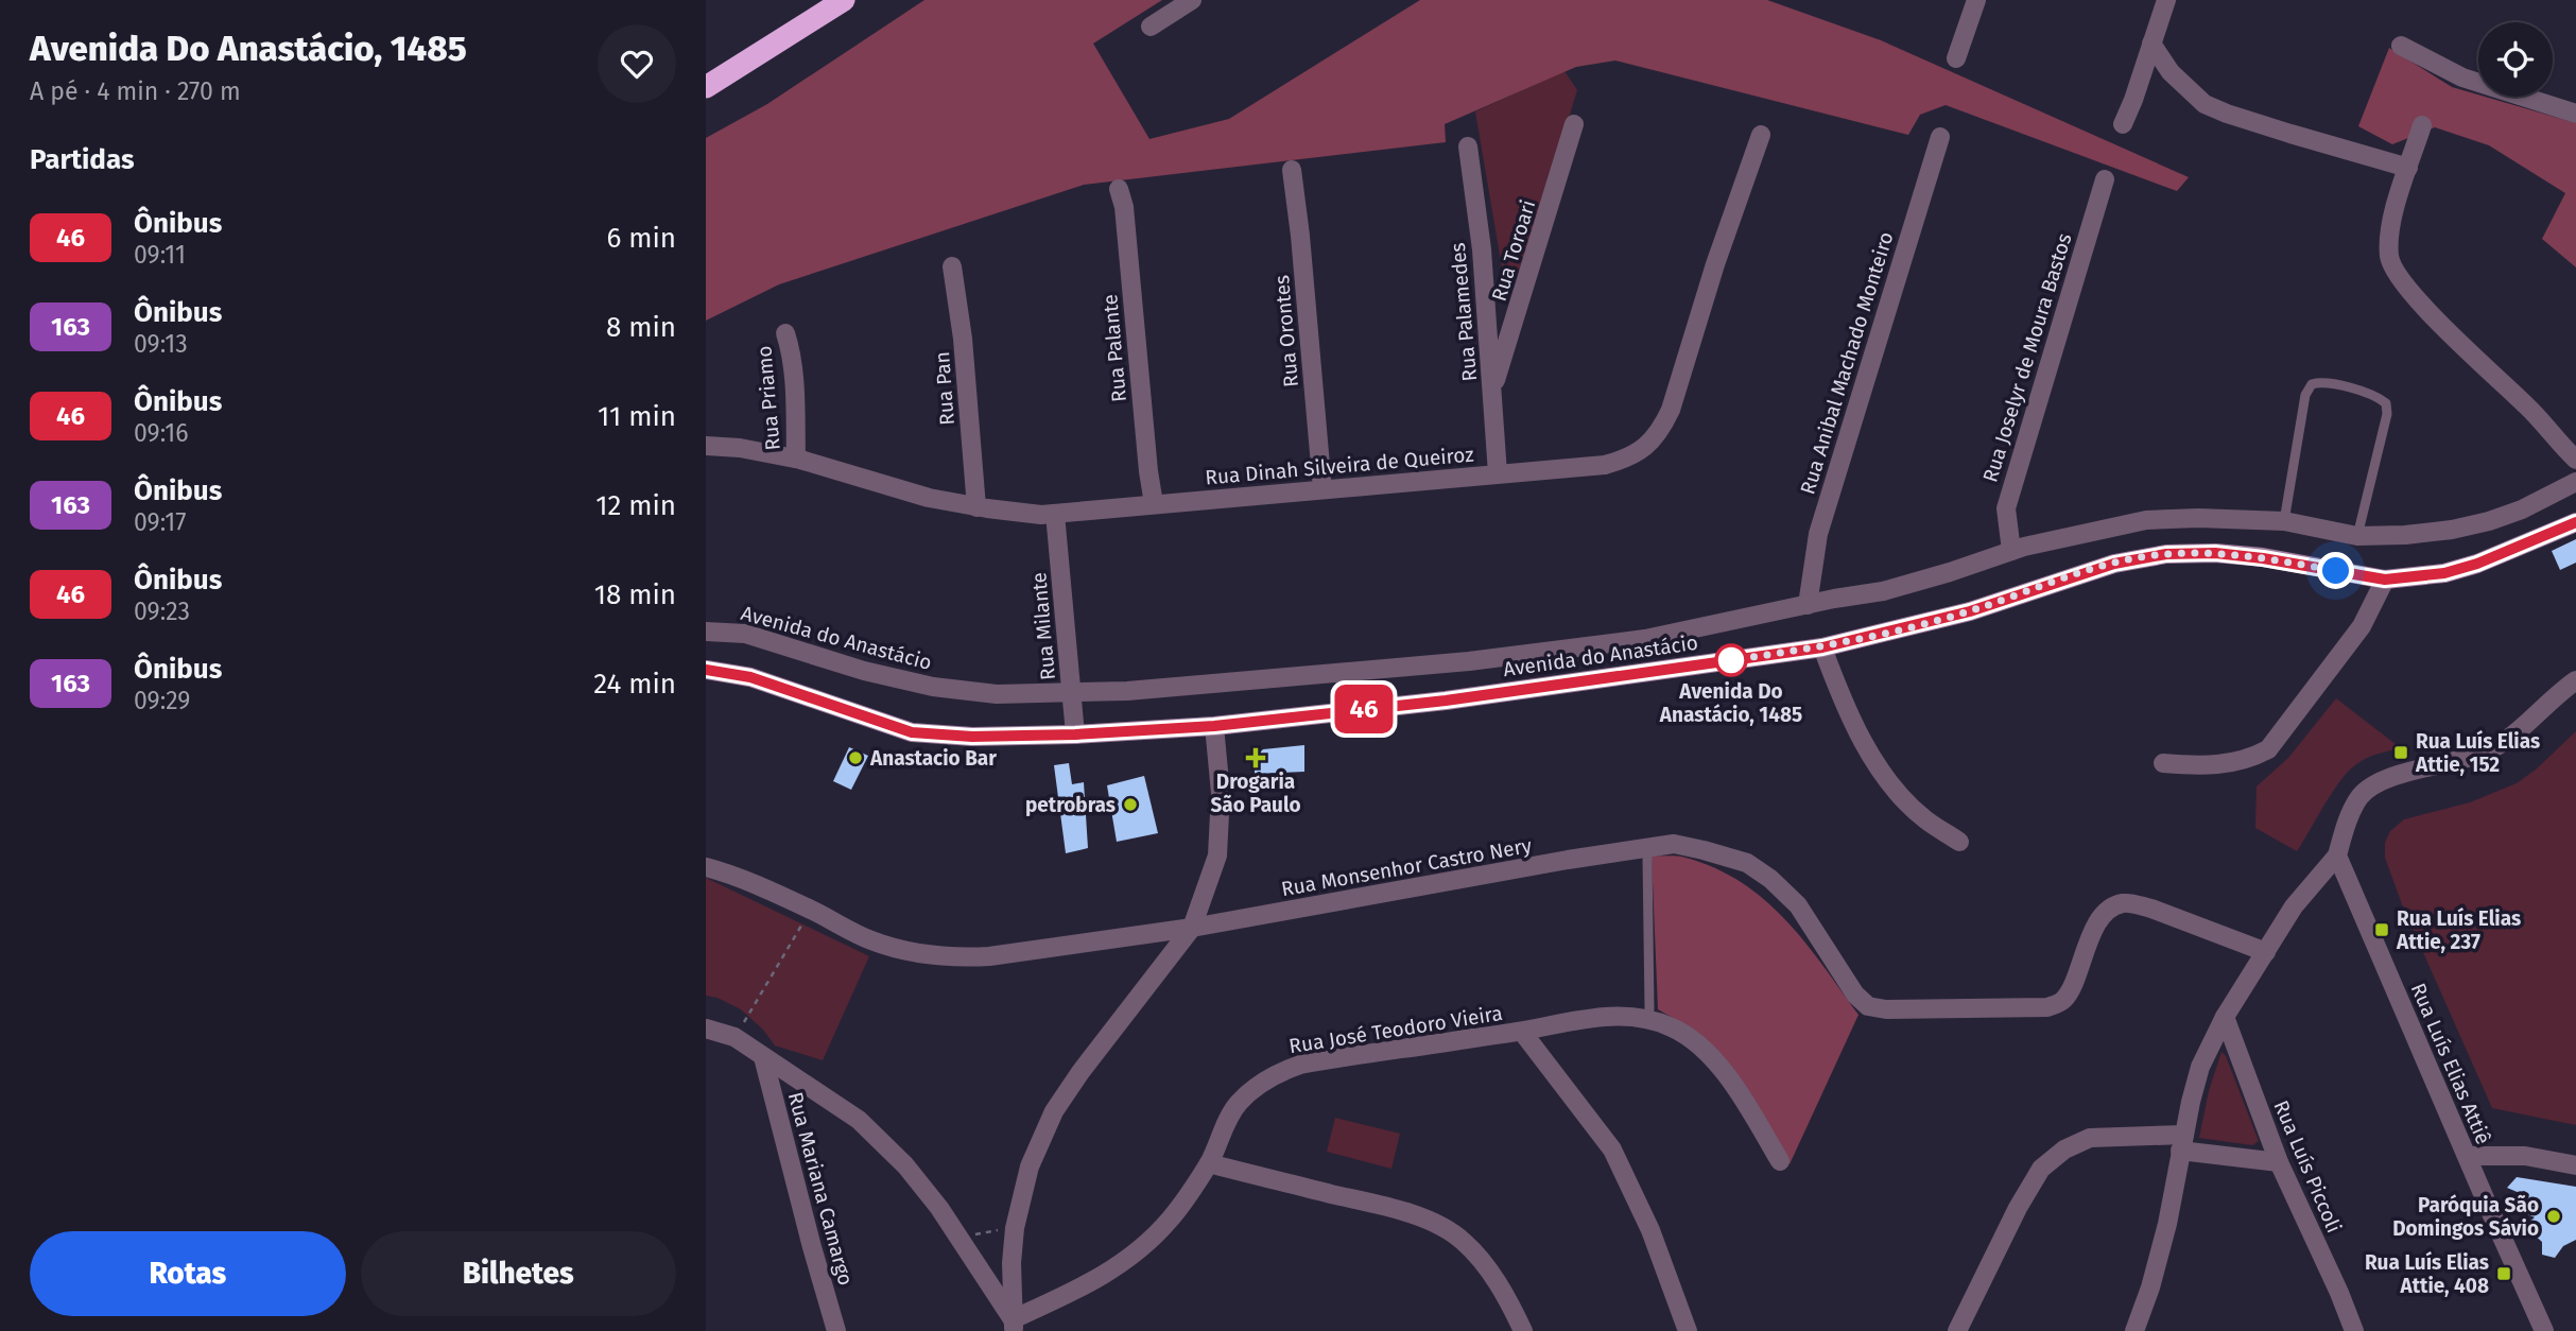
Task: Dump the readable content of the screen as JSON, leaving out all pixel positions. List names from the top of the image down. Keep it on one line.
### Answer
{"streets":{"main road":["Avenida do Anastácio"],"street":["Rua Toroari","Rua Palamedes","Rua Orontes","Rua Palante","Rua Joselyr de Moura Bastos","Rua Anibal Machado Monteiro","Rua Pan","Rua Priamo","Rua Dinah Silveira de Queiroz","Rua Milante","Rua Monsenhor Castro Nery","Rua José Teodoro Vieira","Rua Luís Elias Attiê","Rua Luís Piccoli","Rua Mariana Camargo"]},"crossings":[["Rua Toroari","Rua Palamedes"],["Rua Palamedes","Rua Dinah Silveira de Queiroz"],["Rua Orontes","Rua Dinah Silveira de Queiroz"],["Rua Palante","Rua Dinah Silveira de Queiroz"],["Rua Joselyr de Moura Bastos","Avenida do Anastácio"],["Rua Anibal Machado Monteiro","Avenida do Anastácio"],["Rua Pan","Rua Dinah Silveira de Queiroz"],["Rua Priamo","Rua Dinah Silveira de Queiroz"],["Rua Dinah Silveira de Queiroz","Rua Milante"],["Rua Milante","Avenida do Anastácio"]],"places":{"other":["Avenida Do Anastácio, 1485","Anastacio Bar","petrobras","Paróquia São Domingos Sávio"],"transit":["Rua Luís Elias Attie, 152","Rua Luís Elias Attie, 237","Rua Luís Elias Attie, 408"],"health":["Drogaria São Paulo"]},"lines":["bus line 46"],"page":{"heading":[["Avenida Do Anastácio, 1485","A pé · 4 min · 270 m"],"Partidas"],"on_map":"46","list":[{"mark":"46","name":"Ônibus","note":"09:11","value":"6 min"},{"mark":"163","name":"Ônibus","note":"09:13","value":"8 min"},{"mark":"46","name":"Ônibus","note":"09:16","value":"11 min"},{"mark":"163","name":"Ônibus","note":"09:17","value":"12 min"},{"mark":"46","name":"Ônibus","note":"09:23","value":"18 min"},{"mark":"163","name":"Ônibus","note":"09:29","value":"24 min"}],"buttons":["Rotas","Bilhetes"]}}
